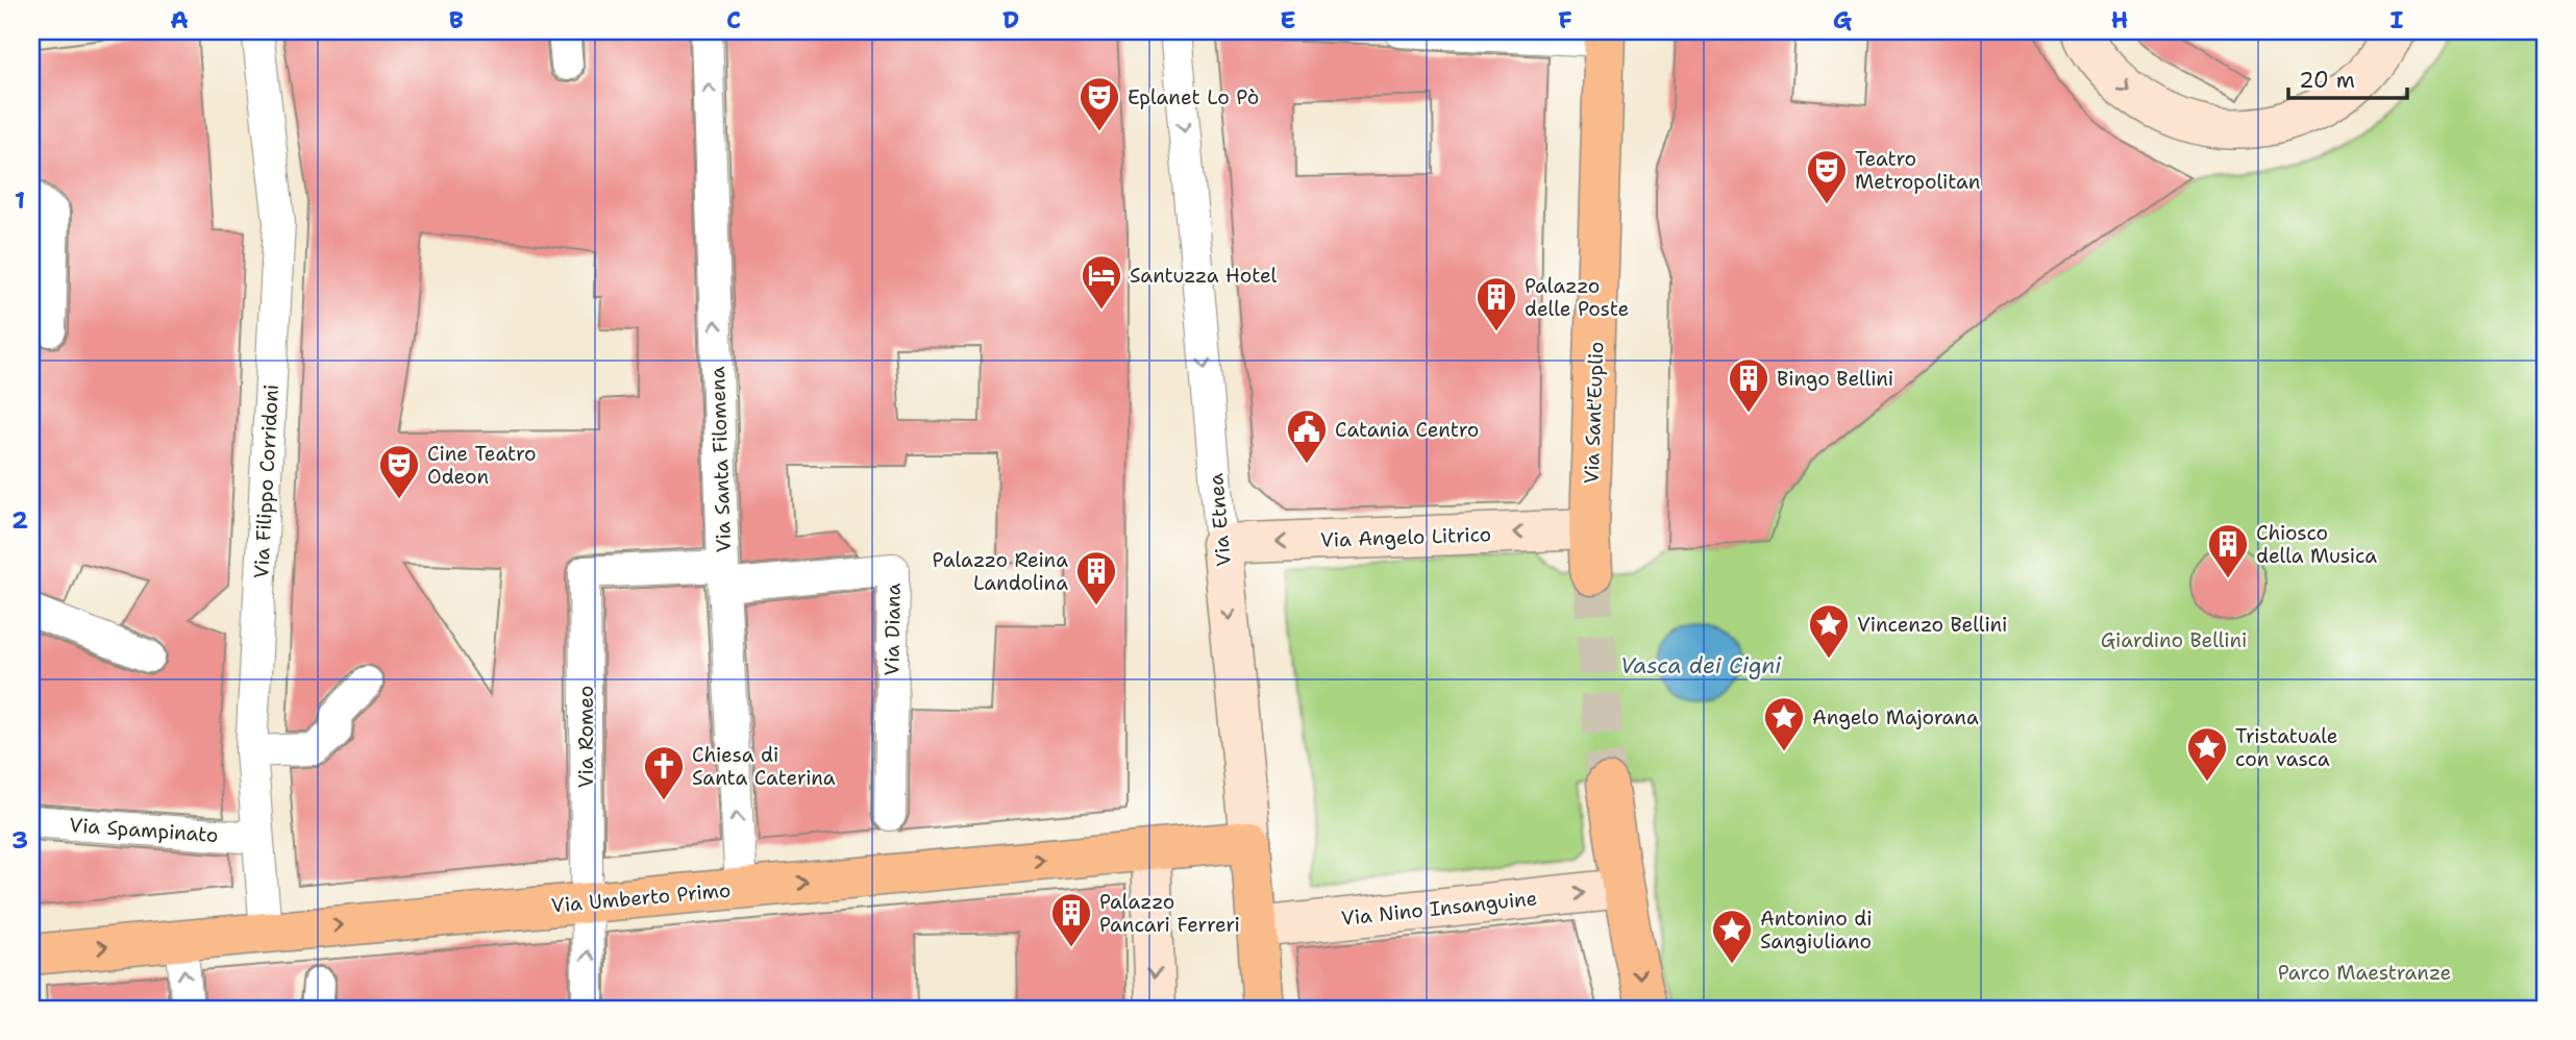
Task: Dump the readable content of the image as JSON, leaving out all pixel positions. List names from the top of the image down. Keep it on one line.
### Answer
{"streets":{"main road":["Via Sant'Euplio","Via Etnea","Via Umberto Primo"],"street":["Via Santa Filomena","Via Filippo Corridoni","Via Angelo Litrico","Via Diana","Via Romeo","Via Spampinato","Via Nino Insanguine"]},"crossings":[["Via Sant'Euplio","Via Angelo Litrico"],["Via Santa Filomena","Via Diana"],["Via Santa Filomena","Via Romeo"],["Via Santa Filomena","Via Umberto Primo"],["Via Filippo Corridoni","Via Spampinato"],["Via Filippo Corridoni","Via Umberto Primo"],["Via Etnea","Via Angelo Litrico"],["Via Etnea","Via Umberto Primo"],["Via Etnea","Via Nino Insanguine"],["Via Diana","Via Romeo"],["Via Romeo","Via Umberto Primo"]],"one_way":["Via Santa Filomena","Via Etnea","Via Angelo Litrico","Via Umberto Primo","Via Nino Insanguine"],"water":["Vasca dei Cigni"],"parks":["Giardino Bellini","Parco Maestranze"],"places":{"theatre":["Eplanet Lo Pò","Teatro Metropolitan","Cine Teatro Odeon"],"hotel":["Santuzza Hotel"],"building":["Palazzo delle Poste","Bingo Bellini","Chiosco della Musica","Palazzo Reina Landolina","Palazzo Pancari Ferreri"],"public building":["Catania Centro"],"place":["Vincenzo Bellini","Angelo Majorana","Tristatuale con vasca","Antonino di Sangiuliano"],"church":["Chiesa di Santa Caterina"]},"scale_bar":"20 m","grid":{"columns":["A","B","C","D","E","F","G","H","I"],"rows":["1","2","3"]}}
